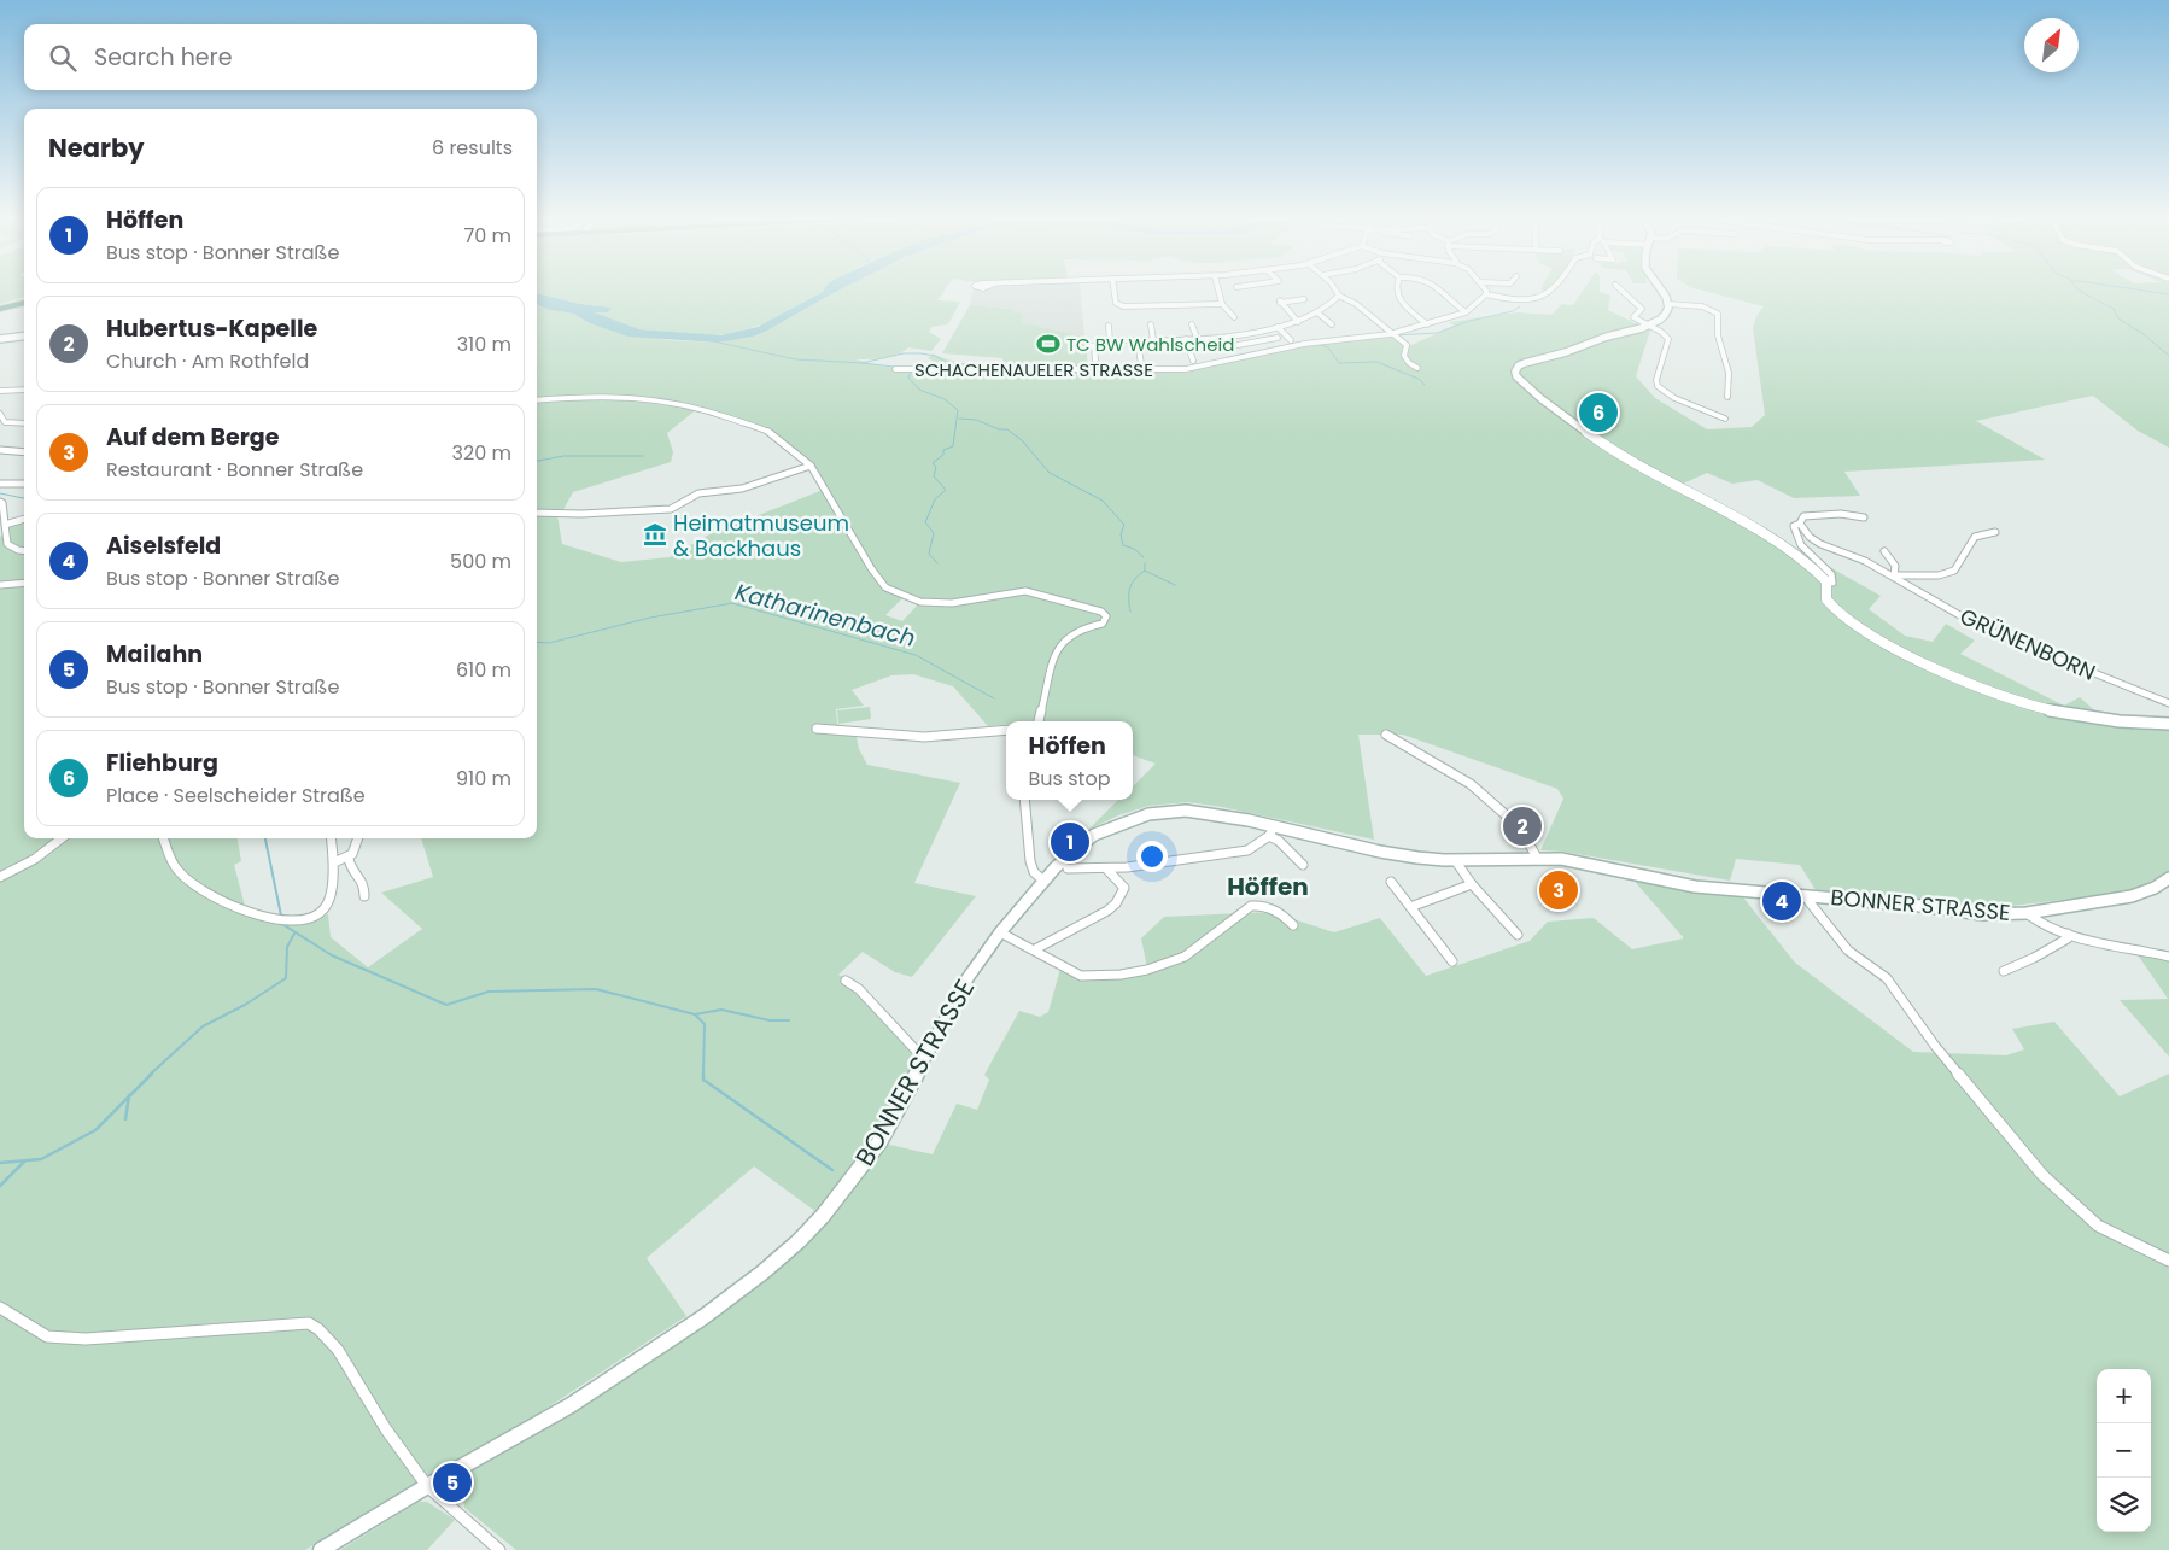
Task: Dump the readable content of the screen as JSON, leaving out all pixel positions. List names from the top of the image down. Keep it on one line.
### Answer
{"streets":{"street":["SCHACHENAUELER STRASSE","GRÜNENBORN","BONNER STRASSE"]},"districts":["Höffen"],"water":["Katharinenbach"],"places":{"sports":["TC BW Wahlscheid"],"museum":["Heimatmuseum & Backhaus"]},"north":"top right","page":{"search":"Search here","heading":["Nearby","6 results"],"list":[{"mark":"1","name":"Höffen","note":"Bus stop · Bonner Straße","value":"70 m"},{"mark":"2","name":"Hubertus-Kapelle","note":"Church · Am Rothfeld","value":"310 m"},{"mark":"3","name":"Auf dem Berge","note":"Restaurant · Bonner Straße","value":"320 m"},{"mark":"4","name":"Aiselsfeld","note":"Bus stop · Bonner Straße","value":"500 m"},{"mark":"5","name":"Mailahn","note":"Bus stop · Bonner Straße","value":"610 m"},{"mark":"6","name":"Fliehburg","note":"Place · Seelscheider Straße","value":"910 m"}],"pins":["6","2","1","3","4","5"],"popup":["Höffen","Bus stop"],"map_buttons":["+","−"]}}
